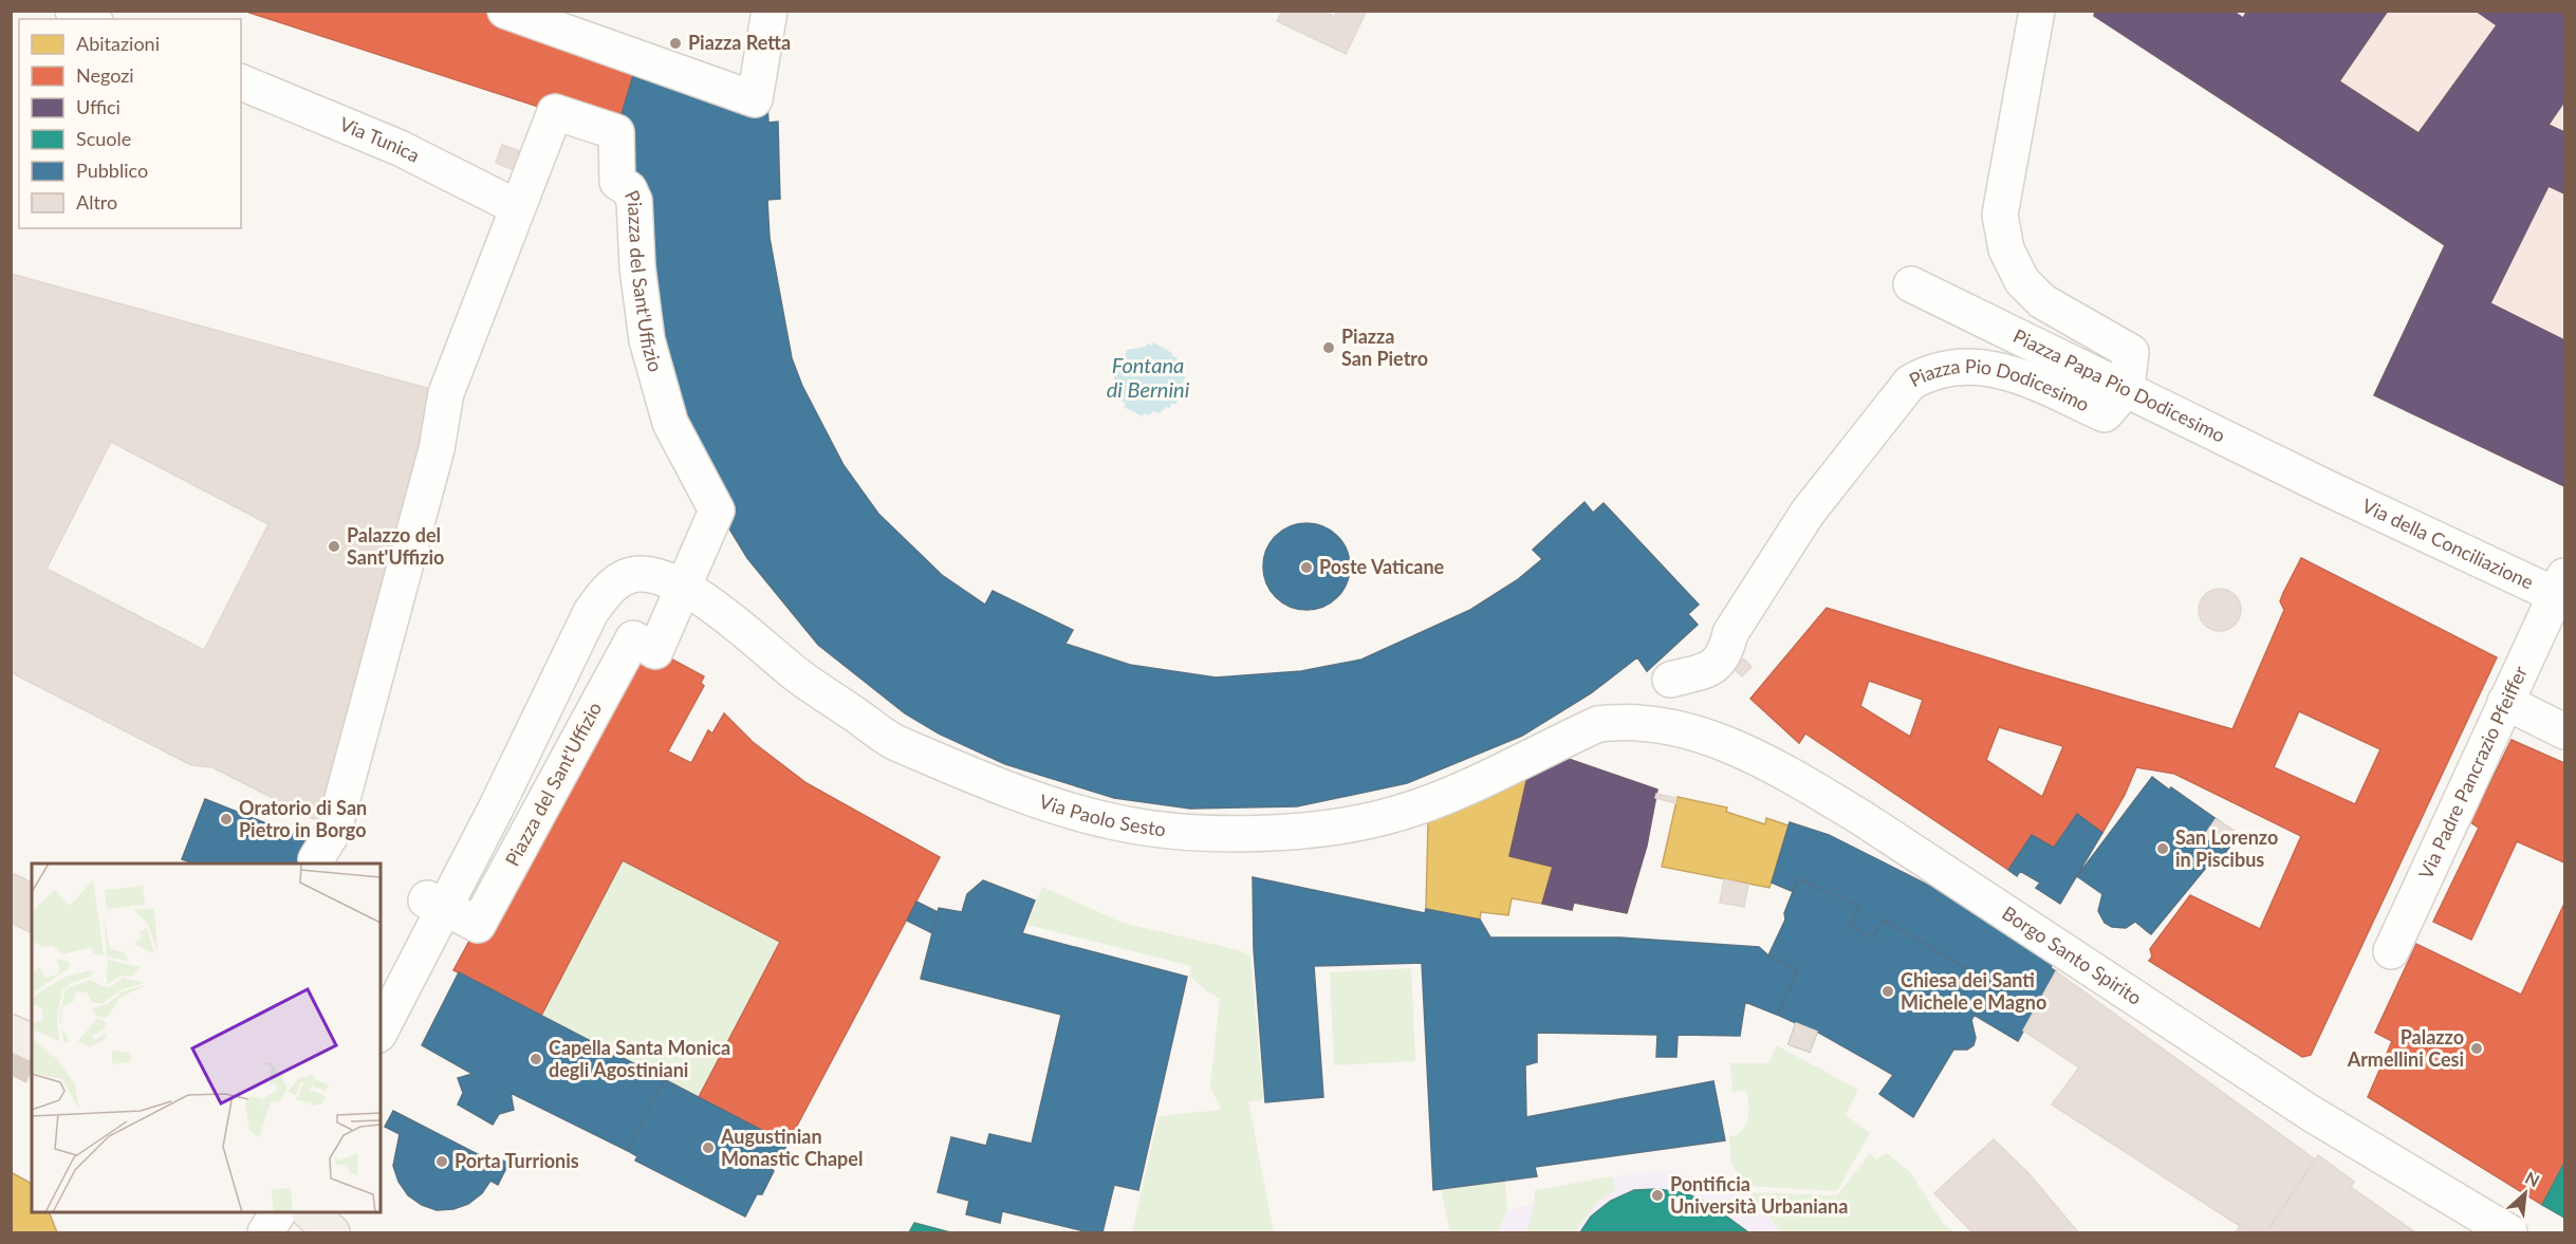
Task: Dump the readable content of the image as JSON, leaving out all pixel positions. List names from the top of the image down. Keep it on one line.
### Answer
{"streets":{"street":["Via Tunica","Piazza del Sant'Uffizio","Piazza Papa Pio Dodicesimo","Piazza Pio Dodicesimo","Via della Conciliazione","Via Padre Pancrazio Pfeiffer","Via Paolo Sesto","Borgo Santo Spirito"]},"crossings":[["Via Tunica","Piazza del Sant'Uffizio"],["Piazza del Sant'Uffizio","Via Paolo Sesto"],["Piazza Papa Pio Dodicesimo","Piazza Pio Dodicesimo"],["Piazza Papa Pio Dodicesimo","Via della Conciliazione"],["Via della Conciliazione","Via Padre Pancrazio Pfeiffer"],["Via Paolo Sesto","Borgo Santo Spirito"]],"water":["Fontana di Bernini"],"places":["Piazza Retta","Piazza San Pietro","Palazzo del Sant'Uffizio","Poste Vaticane","Oratorio di San Pietro in Borgo","San Lorenzo in Piscibus","Chiesa dei Santi Michele e Magno","Palazzo Armellini Cesi","Capella Santa Monica degli Agostiniani","Augustinian Monastic Chapel","Porta Turrionis","Pontificia Università Urbaniana"],"legend":["Abitazioni","Negozi","Uffici","Scuole","Pubblico","Altro"],"north":"top right"}
